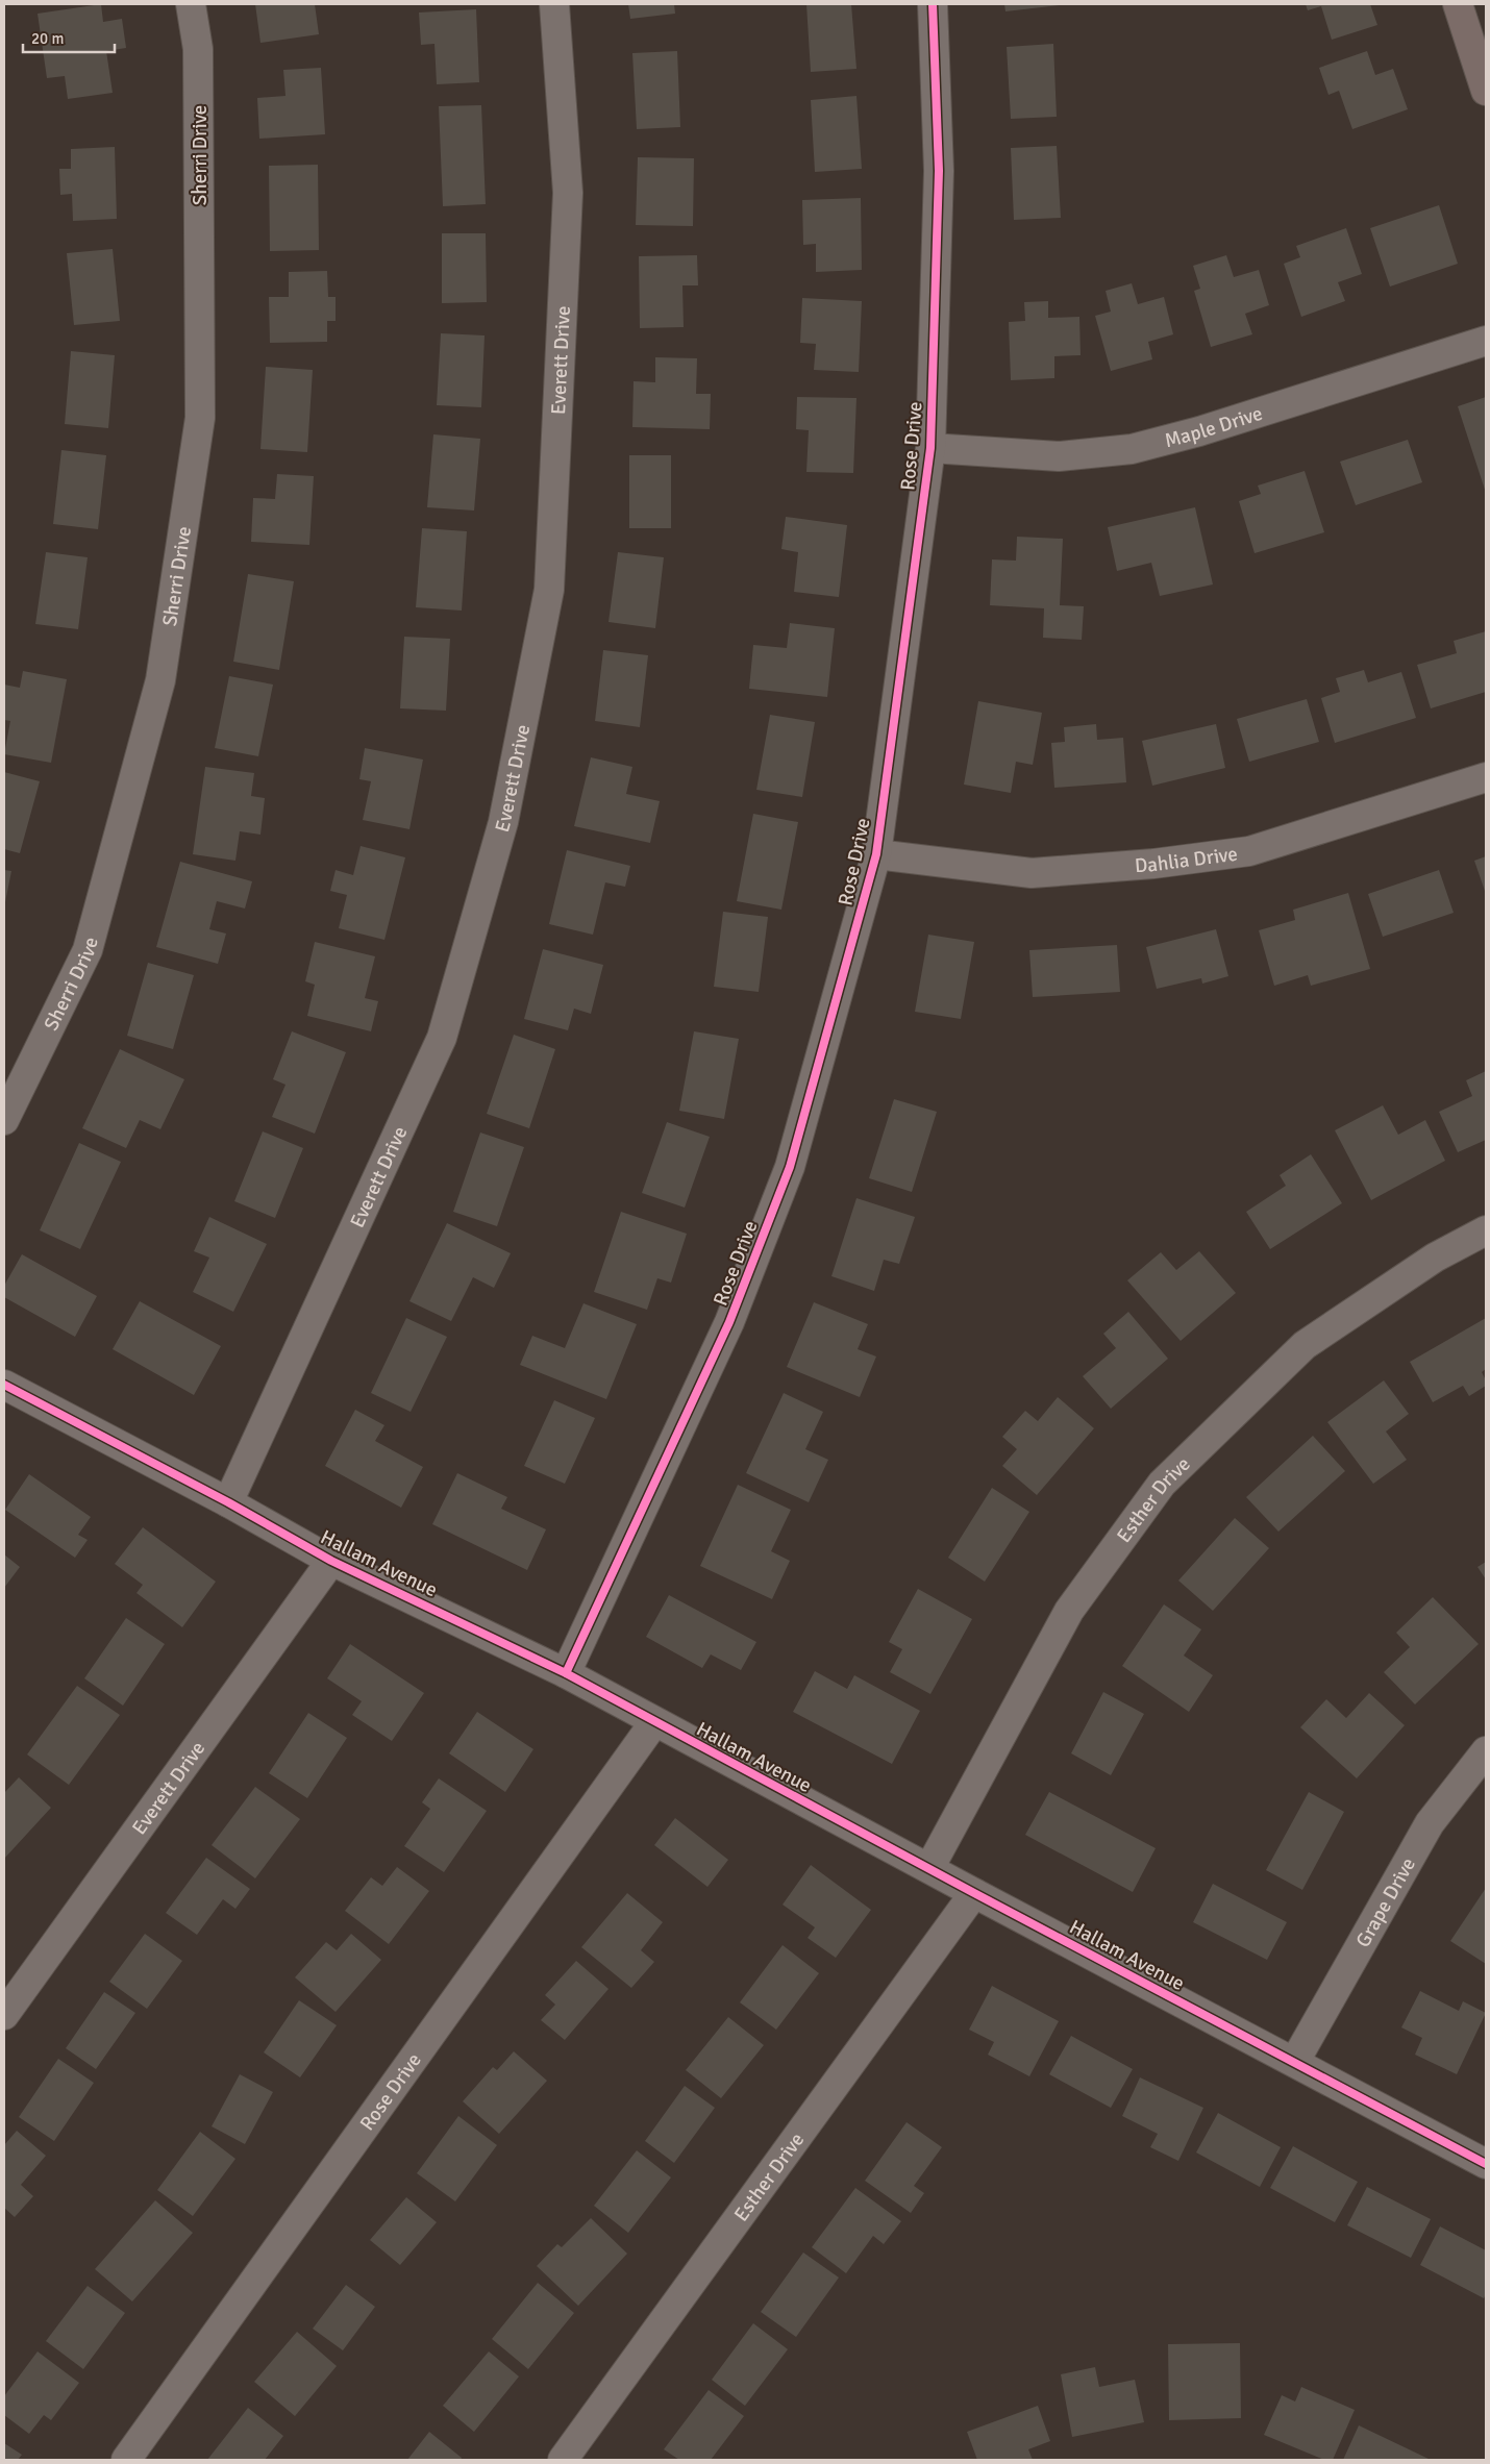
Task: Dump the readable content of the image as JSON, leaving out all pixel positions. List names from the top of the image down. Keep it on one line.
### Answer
{"streets":{"street":["Sherri Drive","Everett Drive","Maple Drive","Rose Drive","Dahlia Drive","Esther Drive","Hallam Avenue","Grape Drive"]},"crossings":[["Everett Drive","Hallam Avenue"],["Maple Drive","Rose Drive"],["Rose Drive","Dahlia Drive"],["Rose Drive","Hallam Avenue"],["Esther Drive","Hallam Avenue"],["Hallam Avenue","Grape Drive"]],"scale_bar":"20 m"}
